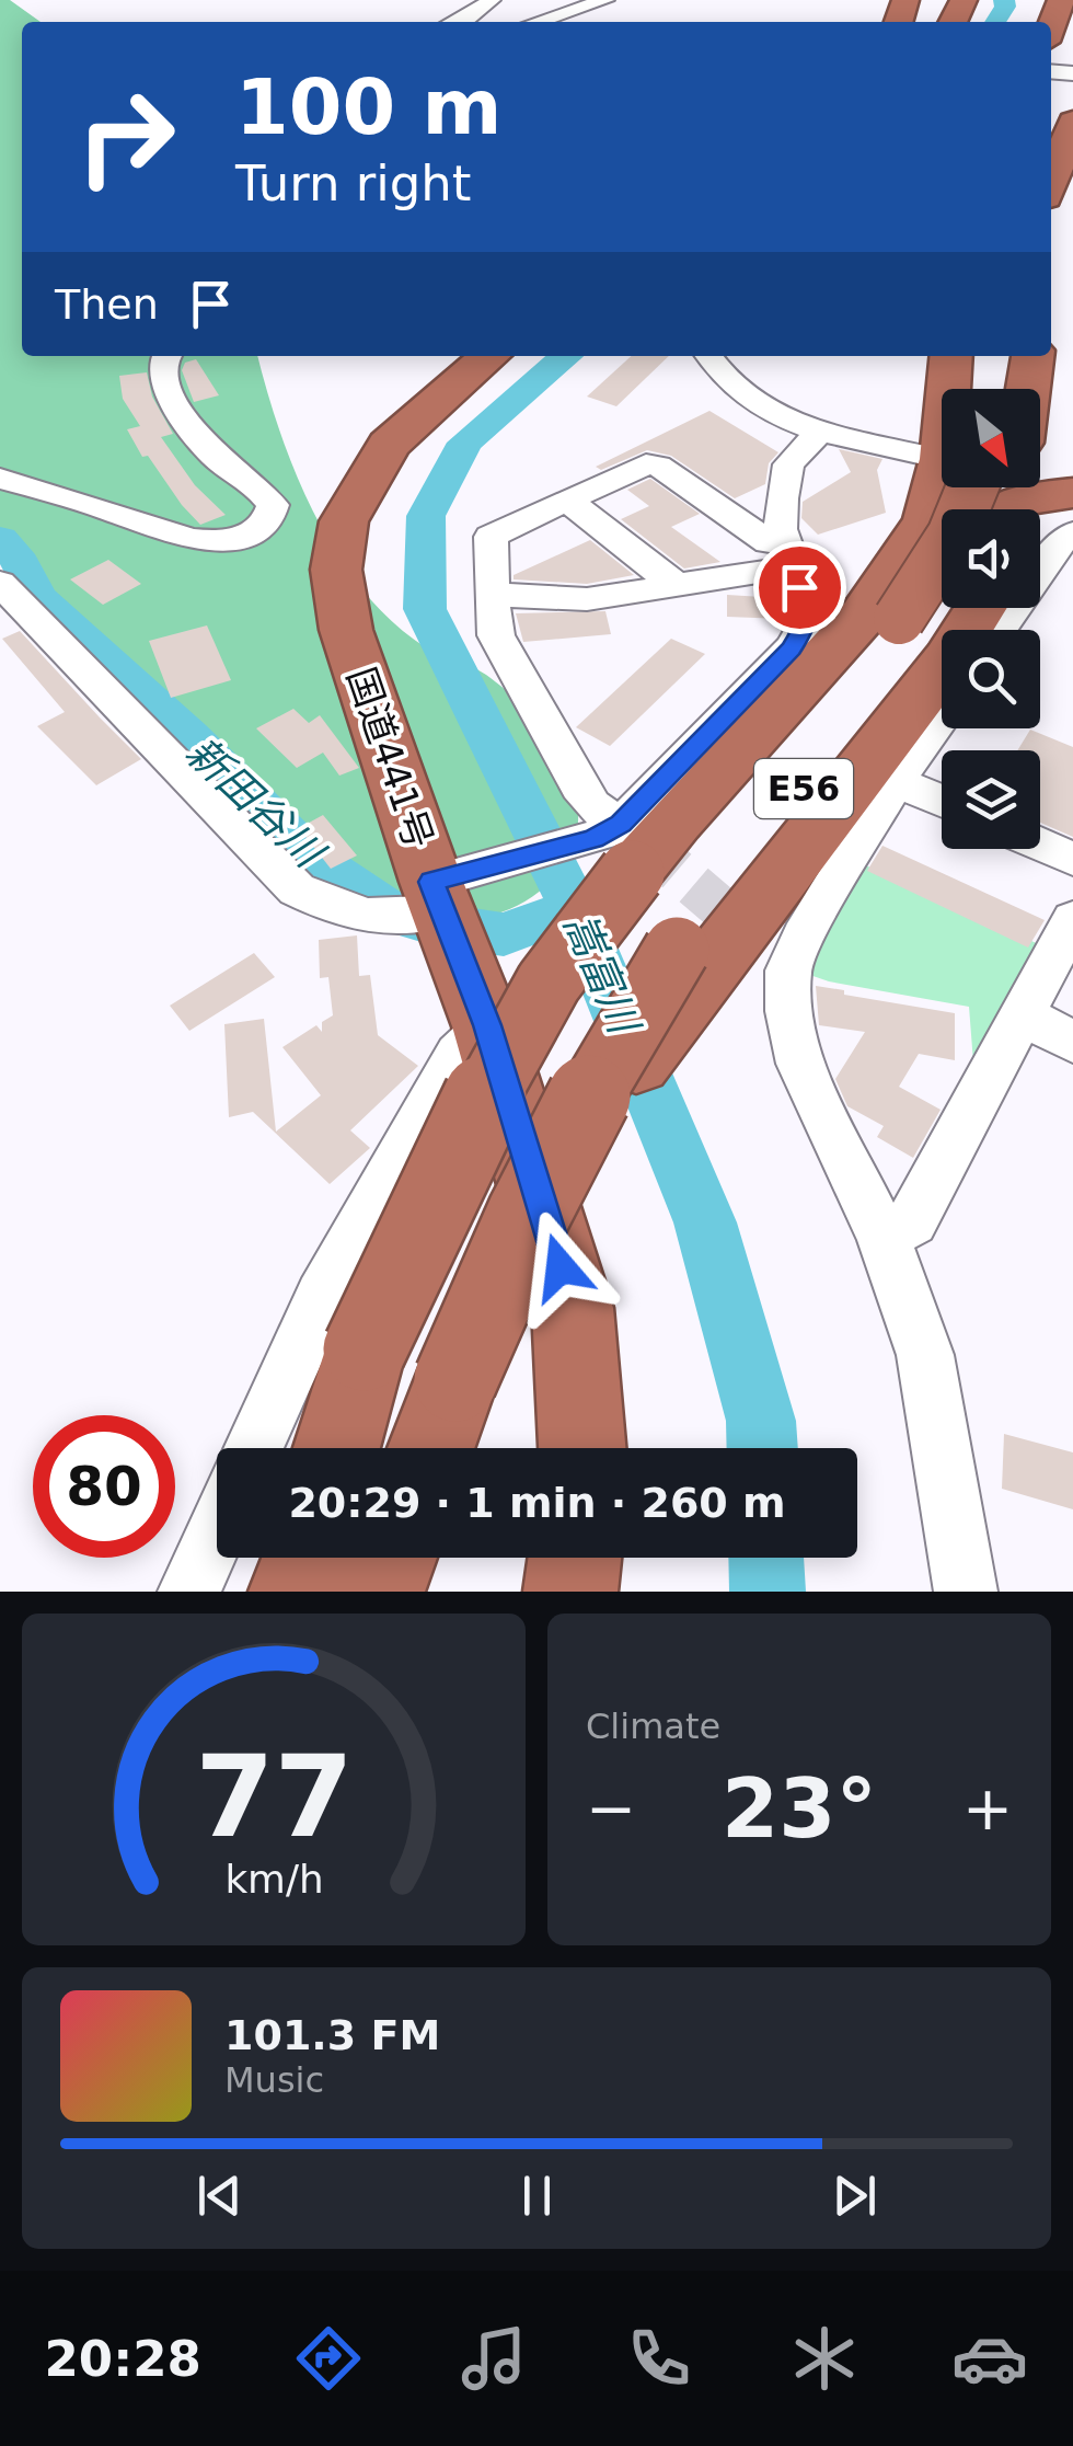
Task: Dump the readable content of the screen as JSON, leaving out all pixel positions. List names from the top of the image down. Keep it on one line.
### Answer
{"streets":{"highway":["国道441号","E56"]},"water":["新田谷川","嵩富川"],"north":"bottom right","page":{"turn":["100 m","Turn right"],"then":"Then","limit":"80","trip":"20:29 · 1 min · 260 m","tile":"Climate","heat":["−","23°","+"],"song":["101.3 FM","Music"],"tabs":"20:28","gauge":["77","km/h"]}}
